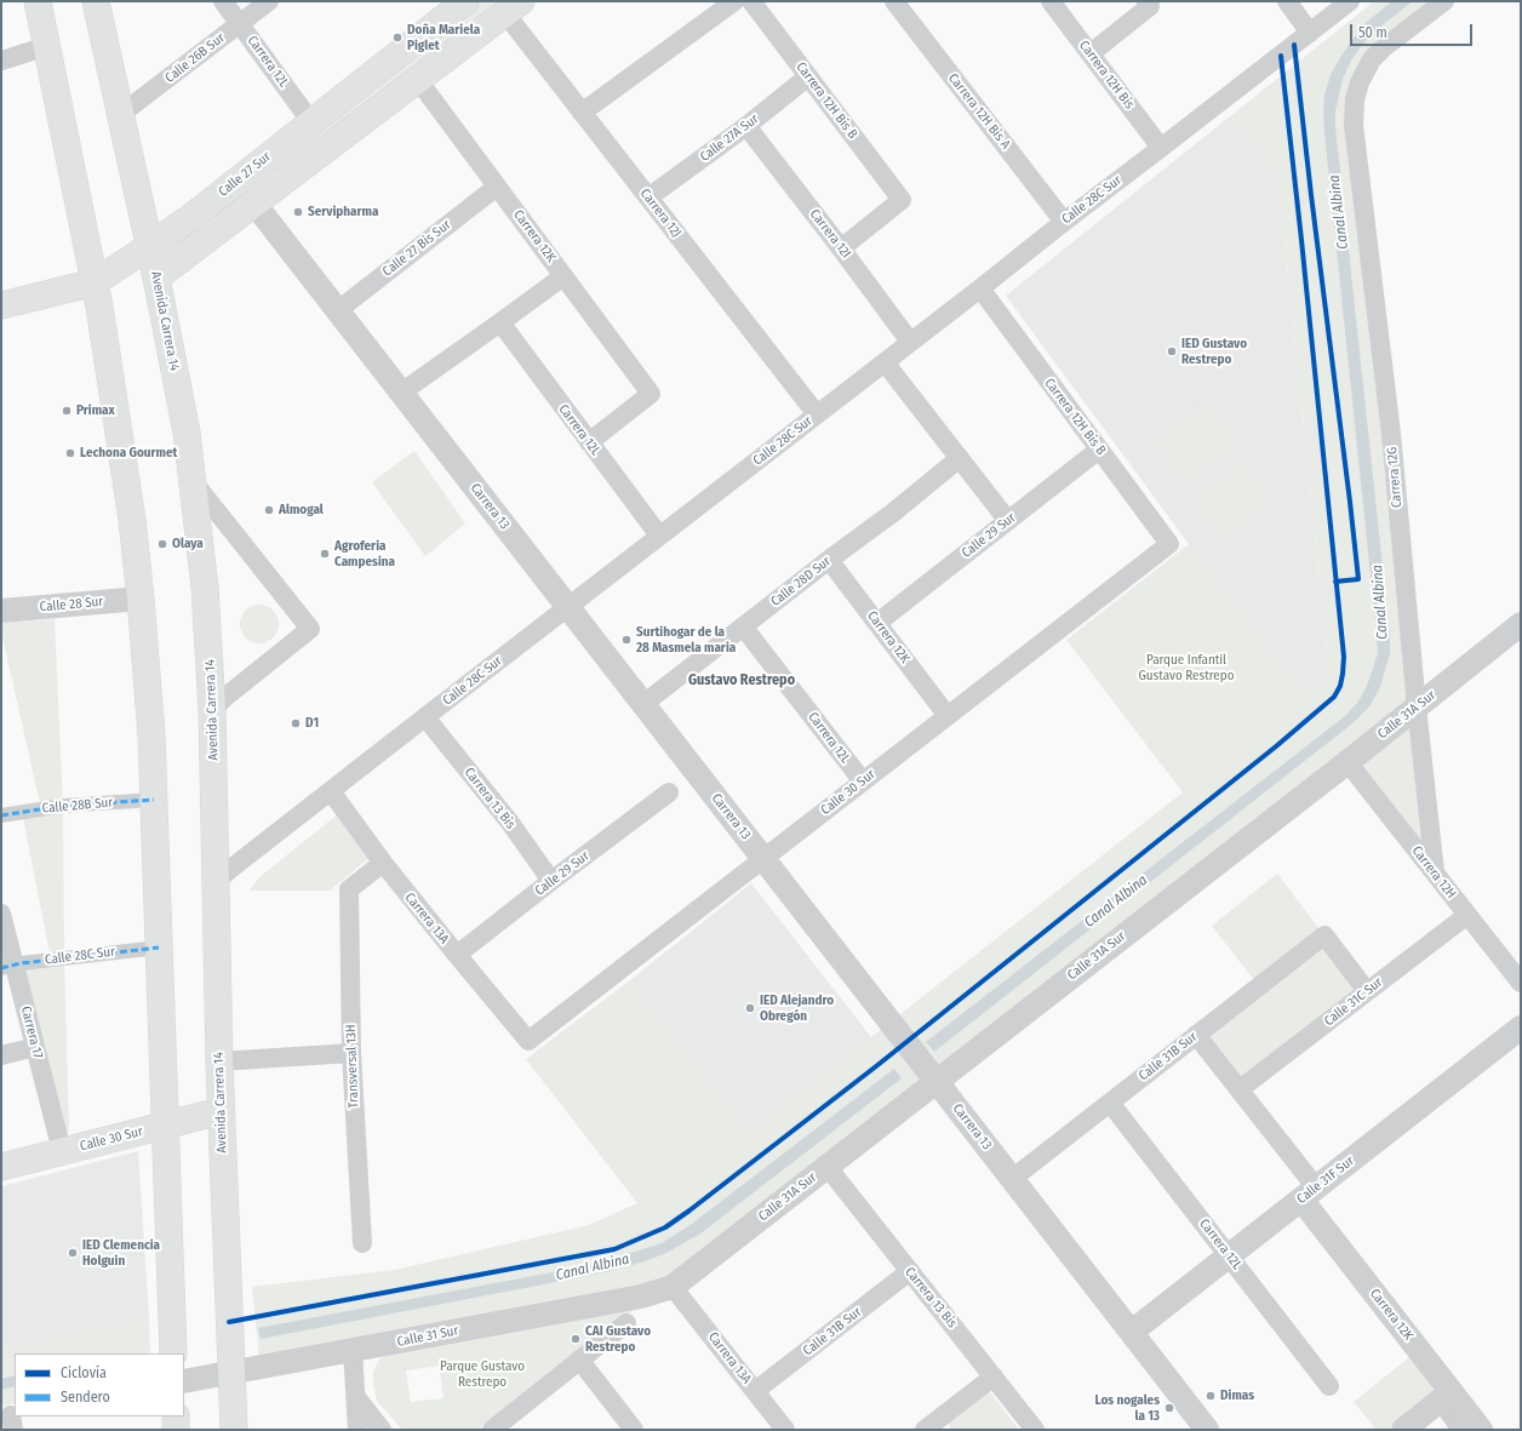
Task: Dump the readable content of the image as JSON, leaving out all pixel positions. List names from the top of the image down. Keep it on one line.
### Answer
{"streets":{"main road":["Calle 27 Sur","Avenida Carrera 14","Calle 30 Sur"],"street":["Calle 26B Sur","Carrera 12L","Carrera 12H Bis","Carrera 12H Bis B","Carrera 12H Bis A","Calle 27A Sur","Calle 28C Sur","Carrera 12J","Carrera 12I","Carrera 12K","Calle 27 Bis Sur","Carrera 12G","Carrera 13","Calle 29 Sur","Calle 28D Sur","Calle 28 Sur","Calle 31A Sur","Carrera 13 Bis","Calle 28B Sur","Carrera 12H","Carrera 13A","Calle 31C Sur","Carrera 17","Calle 31B Sur","Transversal 13H","Calle 31F Sur","Calle 31 Sur"]},"crossings":[["Calle 26B Sur","Carrera 12L"],["Calle 26B Sur","Avenida Carrera 14"],["Carrera 12L","Calle 27 Sur"],["Carrera 12L","Calle 28C Sur"],["Carrera 12L","Carrera 12K"],["Carrera 12L","Calle 28D Sur"],["Carrera 12L","Calle 30 Sur"],["Carrera 12L","Calle 31B Sur"],["Carrera 12L","Calle 31F Sur"],["Carrera 12H Bis","Calle 28C Sur"],["Carrera 12H Bis B","Calle 27A Sur"],["Carrera 12H Bis B","Calle 28C Sur"],["Carrera 12H Bis B","Carrera 12I"],["Carrera 12H Bis B","Calle 29 Sur"],["Carrera 12H Bis B","Calle 30 Sur"],["Carrera 12H Bis A","Calle 28C Sur"],["Calle 27A Sur","Carrera 12J"],["Calle 27A Sur","Carrera 12I"],["Calle 27 Sur","Carrera 12J"],["Calle 27 Sur","Carrera 12K"],["Calle 27 Sur","Avenida Carrera 14"],["Calle 27 Sur","Carrera 13"],["Calle 28C Sur","Carrera 12J"],["Calle 28C Sur","Carrera 12I"],["Calle 28C Sur","Avenida Carrera 14"],["Calle 28C Sur","Carrera 13"],["Calle 28C Sur","Carrera 13 Bis"],["Calle 28C Sur","Carrera 13A"],["Calle 28C Sur","Carrera 17"],["Carrera 12K","Calle 27 Bis Sur"],["Carrera 12K","Calle 29 Sur"],["Carrera 12K","Calle 28D Sur"],["Carrera 12K","Calle 30 Sur"],["Carrera 12K","Calle 31C Sur"],["Carrera 12K","Calle 31B Sur"],["Carrera 12K","Calle 31F Sur"],["Calle 27 Bis Sur","Carrera 13"],["Avenida Carrera 14","Calle 30 Sur"],["Avenida Carrera 14","Calle 31 Sur"],["Carrera 12G","Calle 31A Sur"],["Carrera 12G","Carrera 12H"],["Carrera 13","Calle 28D Sur"],["Carrera 13","Calle 31A Sur"],["Carrera 13","Calle 30 Sur"],["Carrera 13","Calle 31B Sur"],["Carrera 13","Calle 31F Sur"],["Calle 29 Sur","Carrera 13 Bis"],["Calle 29 Sur","Carrera 13A"],["Calle 31A Sur","Carrera 13 Bis"],["Calle 31A Sur","Carrera 12H"],["Calle 31A Sur","Carrera 13A"],["Calle 31A Sur","Calle 31 Sur"],["Calle 30 Sur","Carrera 13A"],["Calle 30 Sur","Carrera 17"],["Carrera 13 Bis","Calle 31B Sur"],["Carrera 12H","Calle 31C Sur"],["Carrera 13A","Calle 31B Sur"],["Carrera 13A","Transversal 13H"],["Carrera 13A","Calle 31 Sur"],["Calle 31C Sur","Calle 31B Sur"]],"districts":["Gustavo Restrepo"],"water":["Canal Albina"],"parks":["Parque Infantil Gustavo Restrepo","Parque Gustavo Restrepo"],"places":["Doña Mariela Piglet","Servipharma","IED Gustavo Restrepo","Primax","Lechona Gourmet","Almogal","Olaya","Agroferia Campesina","Surtihogar de la 28 Masmela maria","D1","IED Alejandro Obregón","IED Clemencia Holguin","CAI Gustavo Restrepo","Dimas","Los nogales la 13"],"legend":["Ciclovía","Sendero"],"scale_bar":"50 m"}
